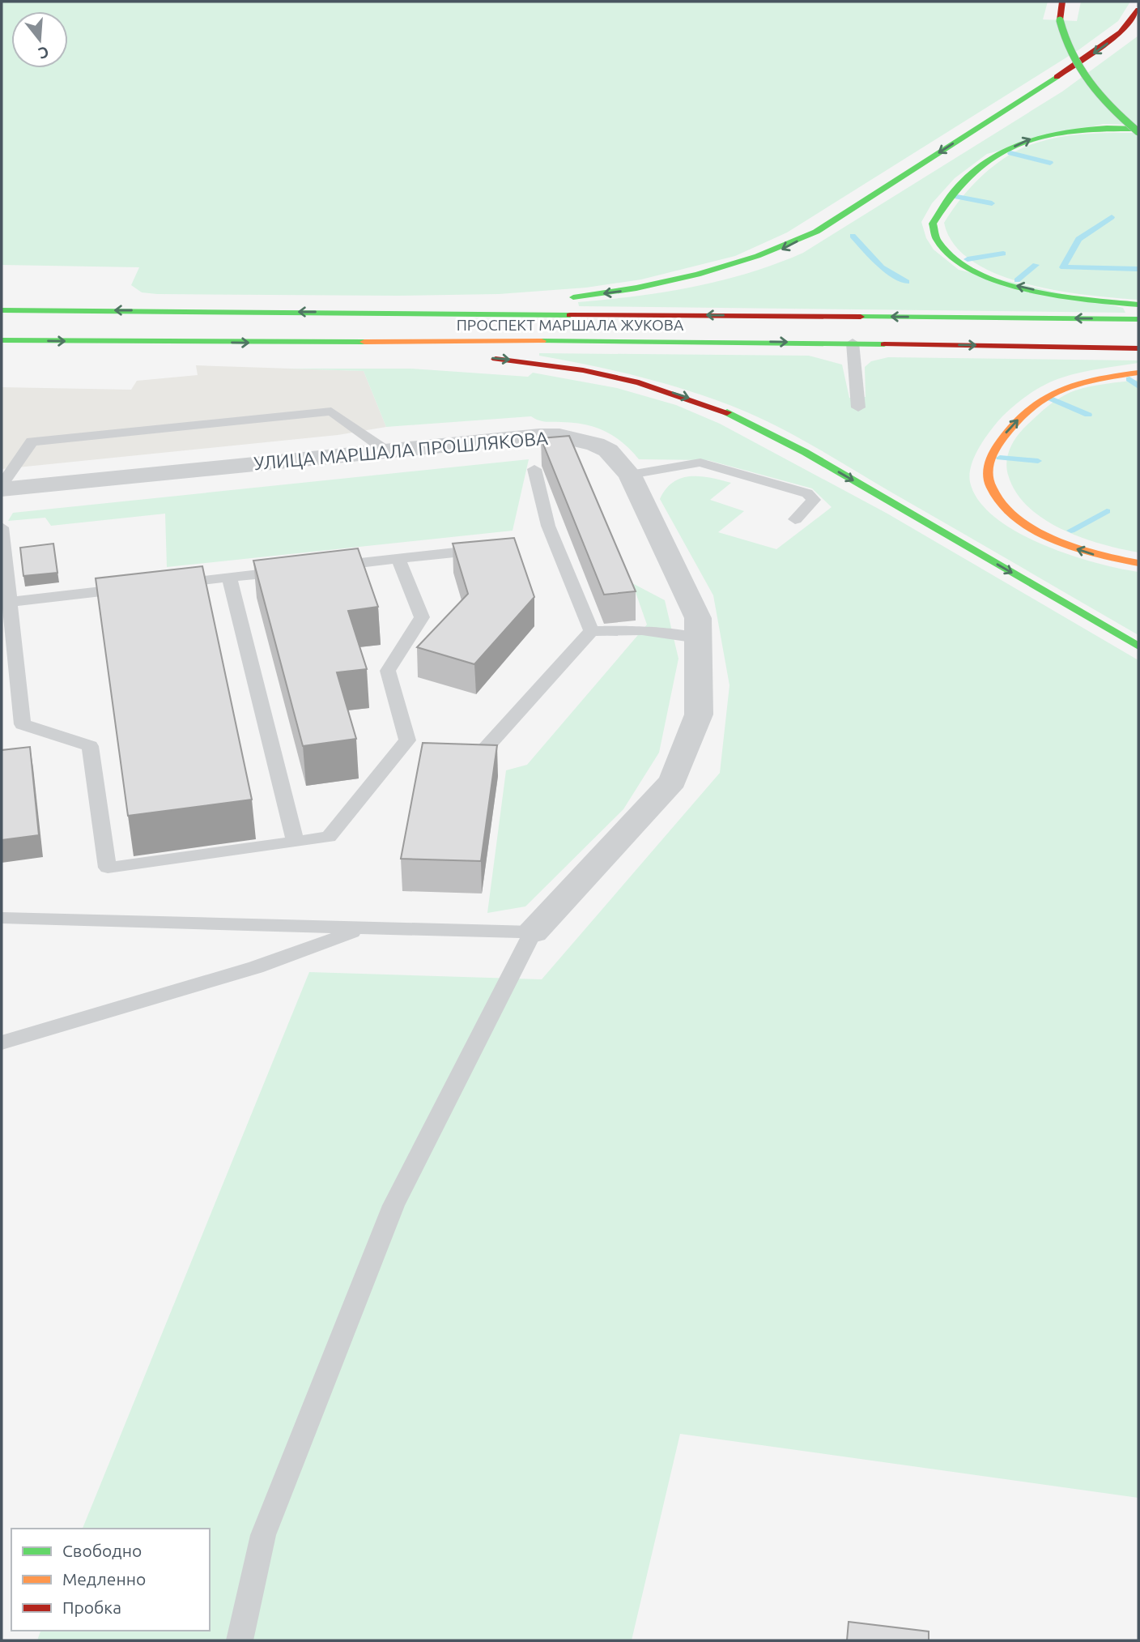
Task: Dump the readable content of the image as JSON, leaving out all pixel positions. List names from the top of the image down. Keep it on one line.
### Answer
{"streets":{"main road":["ПРОСПЕКТ МАРШАЛА ЖУКОВА"],"street":["УЛИЦА МАРШАЛА ПРОШЛЯКОВА"]},"legend":["Свободно","Медленно","Пробка"],"north":"bottom"}
